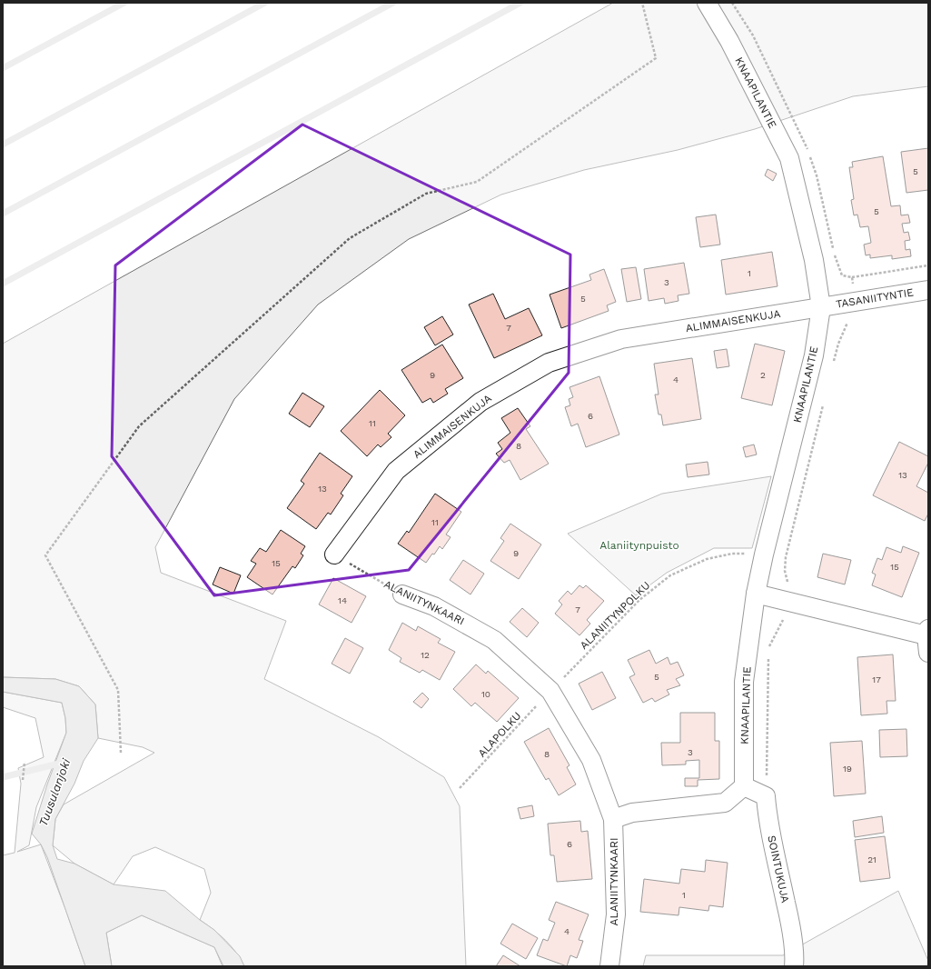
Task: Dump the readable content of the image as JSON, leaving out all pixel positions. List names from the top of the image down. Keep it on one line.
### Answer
{"streets":{"street":["KNAAPILANTIE","TASANIITYNTIE","ALIMMAISENKUJA","ALANIITYNKAARI","SOINTUKUJA"],"path":["ALANIITYNPOLKU","ALAPOLKU"]},"crossings":[["KNAAPILANTIE","TASANIITYNTIE"],["KNAAPILANTIE","ALIMMAISENKUJA"],["KNAAPILANTIE","ALANIITYNPOLKU"],["TASANIITYNTIE","ALIMMAISENKUJA"],["ALIMMAISENKUJA","ALANIITYNKAARI"],["ALANIITYNKAARI","ALANIITYNPOLKU"],["ALANIITYNKAARI","ALAPOLKU"],["ALANIITYNPOLKU","ALAPOLKU"]],"water":["Tuusulanjoki"],"parks":["Alaniitynpuisto"],"house_numbers":["5","5","1","3","5","7","9","2","4","6","11","8","13","13","11","9","15","15","14","7","12","5","17","10","3","8","19","6","21","1","4"]}
